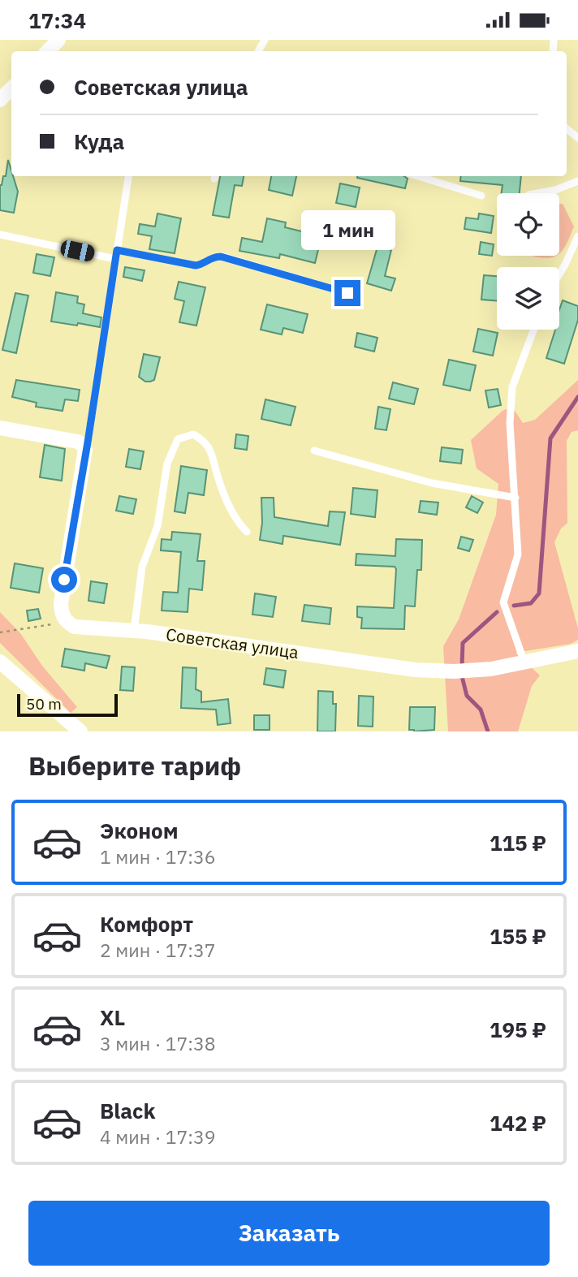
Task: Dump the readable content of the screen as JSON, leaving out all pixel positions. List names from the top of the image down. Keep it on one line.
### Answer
{"streets":{"street":["Советская улица"]},"scale_bar":"50 m","page":{"status":"17:34","banner":["Советская улица","Куда"],"bubble":"1 мин","scale":"50 m","heading":"Выберите тариф","list":[{"name":"Эконом","note":"1 мин · 17:36","value":"115 ₽"},{"name":"Комфорт","note":"2 мин · 17:37","value":"155 ₽"},{"name":"XL","note":"3 мин · 17:38","value":"195 ₽"},{"name":"Black","note":"4 мин · 17:39","value":"142 ₽"}],"buttons":"Заказать"}}
